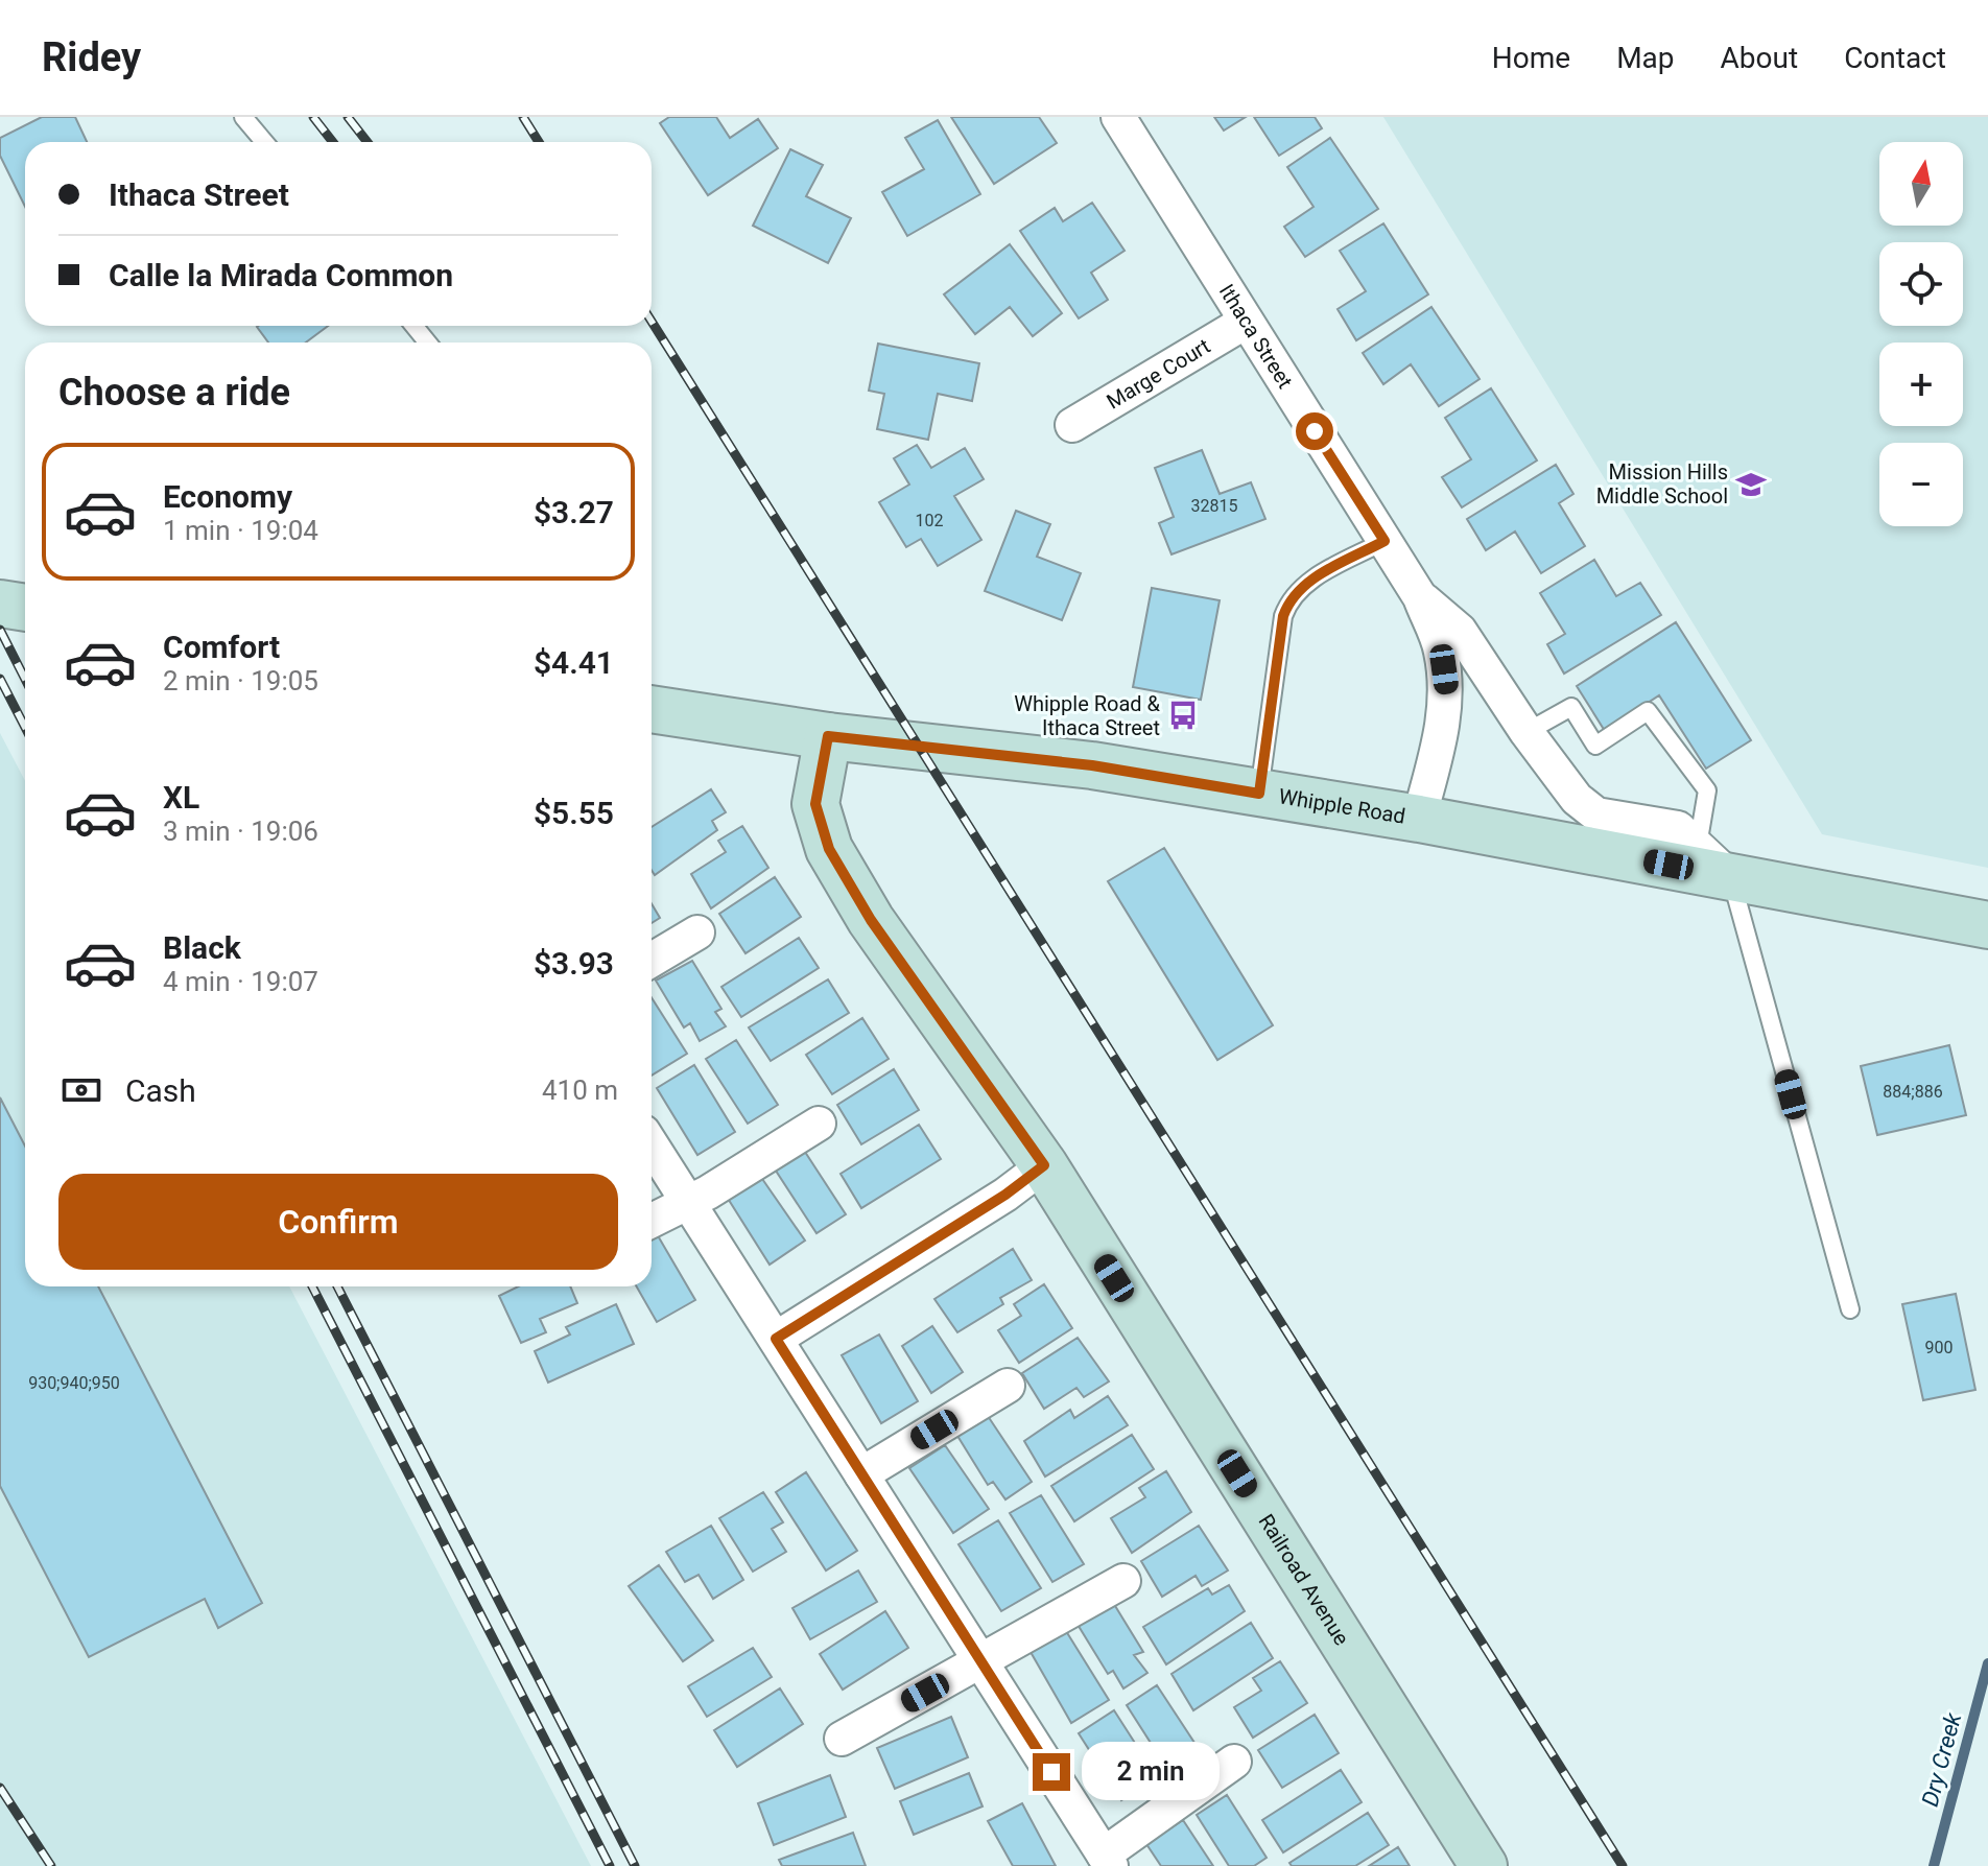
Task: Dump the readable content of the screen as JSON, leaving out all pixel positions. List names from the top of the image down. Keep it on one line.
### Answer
{"streets":{"main road":["Whipple Road","Railroad Avenue"],"street":["Ithaca Street","Marge Court"]},"crossings":[["Ithaca Street","Marge Court"],["Ithaca Street","Whipple Road"],["Whipple Road","Railroad Avenue"]],"water":["Dry Creek"],"places":{"school or university":["Mission Hills Middle School"],"bus stop":["Whipple Road & Ithaca Street"]},"house_numbers":["32815","102","884;886","900","930;940;950"],"north":"top","page":{"header":"Ridey","nav":["Home","Map","About","Contact"],"map_buttons":["+","−"],"banner":["Ithaca Street","Calle la Mirada Common"],"heading":"Choose a ride","list":[{"name":"Economy","note":"1 min · 19:04","value":"$3.27"},{"name":"Comfort","note":"2 min · 19:05","value":"$4.41"},{"name":"XL","note":"3 min · 19:06","value":"$5.55"},{"name":"Black","note":"4 min · 19:07","value":"$3.93"}],"pay":["Cash","410 m"],"buttons":"Confirm","bubble":"2 min"}}
